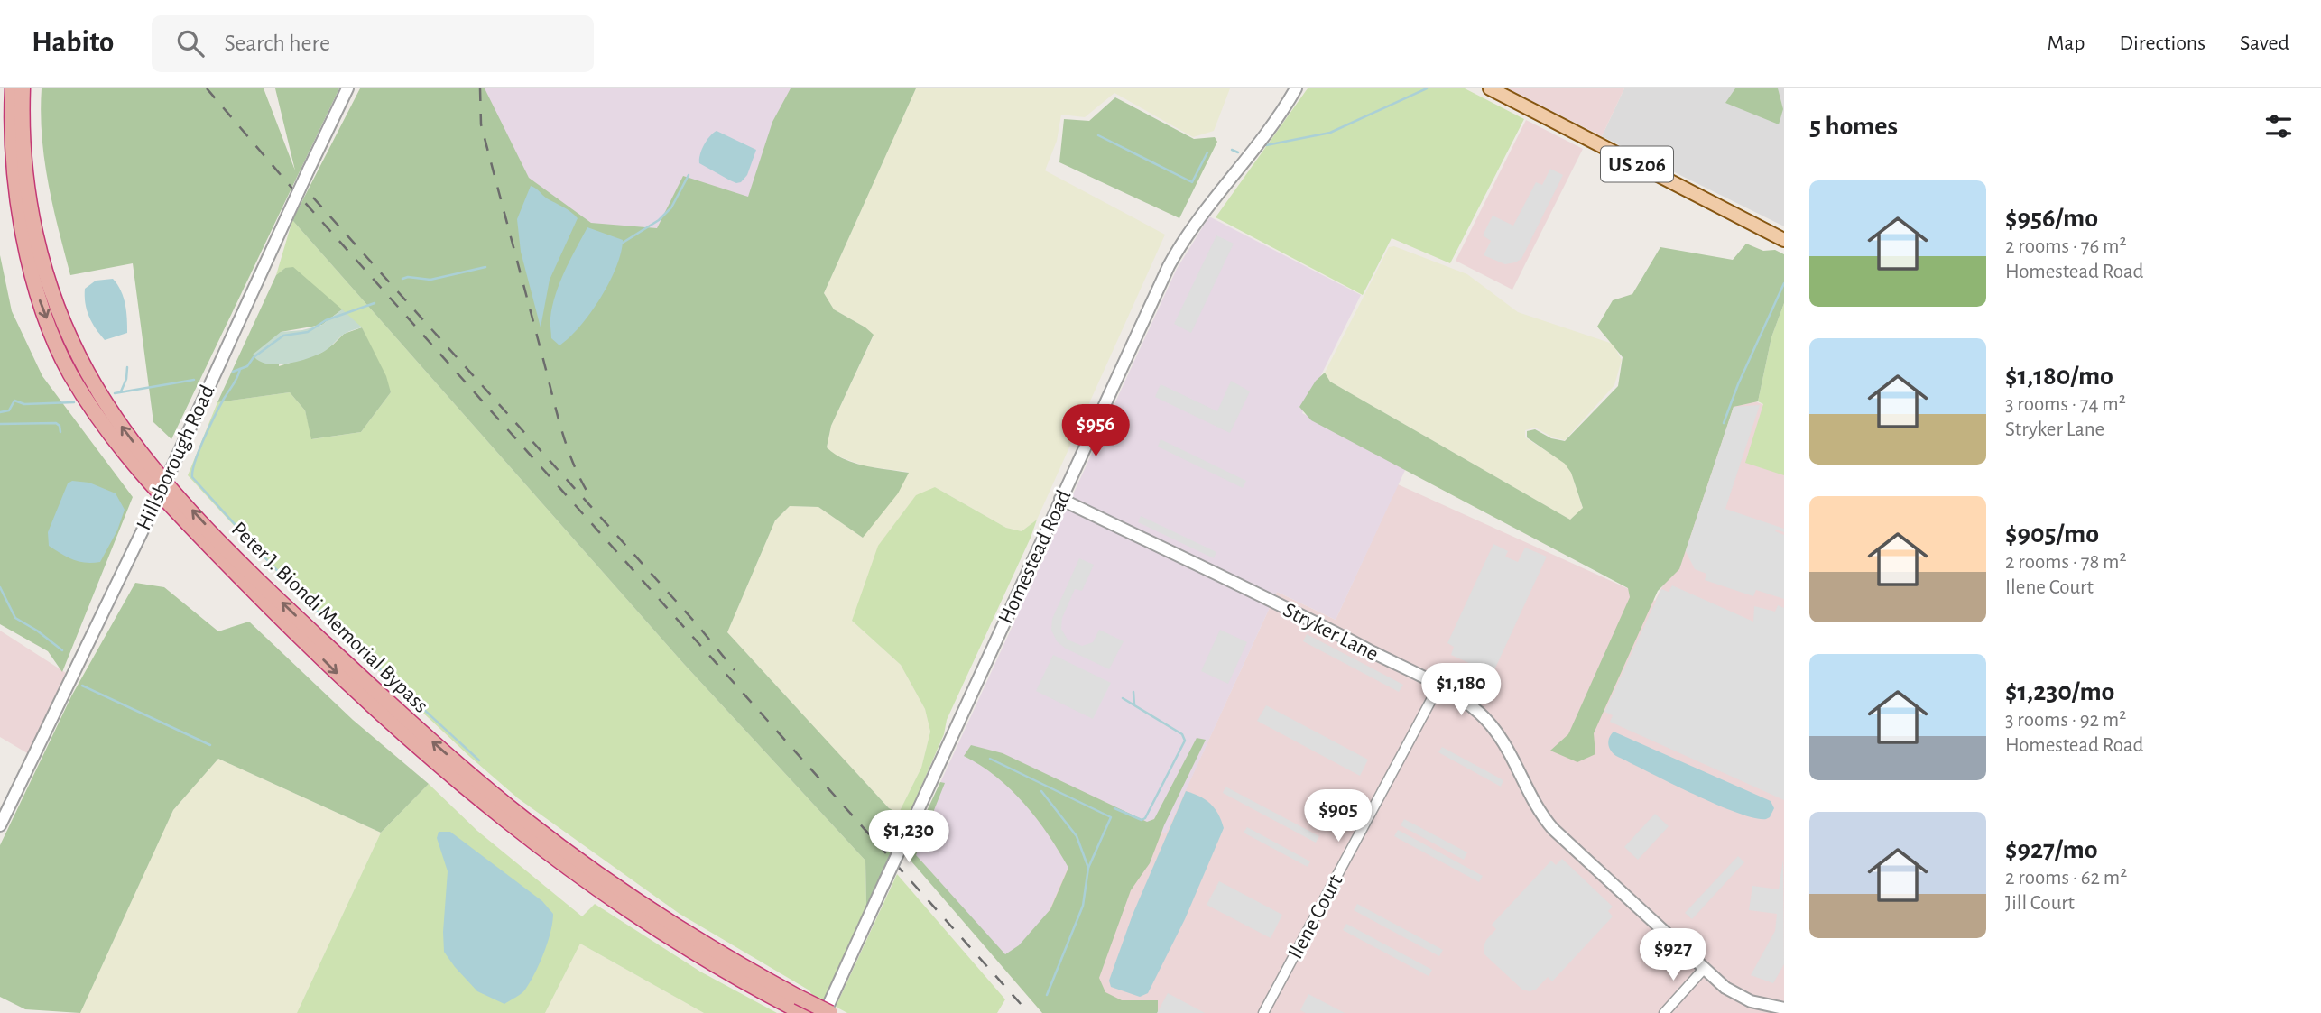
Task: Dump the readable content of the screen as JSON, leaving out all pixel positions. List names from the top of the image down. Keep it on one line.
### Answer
{"streets":{"highway":["Peter J. Biondi Memorial Bypass"],"main road":["US 206"],"street":["Hillsborough Road","Homestead Road","Stryker Lane","Ilene Court"]},"crossings":[["Hillsborough Road","Peter J. Biondi Memorial Bypass"],["Homestead Road","Stryker Lane"],["Stryker Lane","Ilene Court"]],"page":{"header":"Habito","search":"Search here","nav":["Map","Directions","Saved"],"heading":"5 homes","list":[{"name":"$956/mo","note":"2 rooms · 76 m² · Homestead Road"},{"name":"$1,180/mo","note":"3 rooms · 74 m² · Stryker Lane"},{"name":"$905/mo","note":"2 rooms · 78 m² · Ilene Court"},{"name":"$1,230/mo","note":"3 rooms · 92 m² · Homestead Road"},{"name":"$927/mo","note":"2 rooms · 62 m² · Jill Court"}],"price":["$956","$1,180","$905","$1,230","$927"]}}
